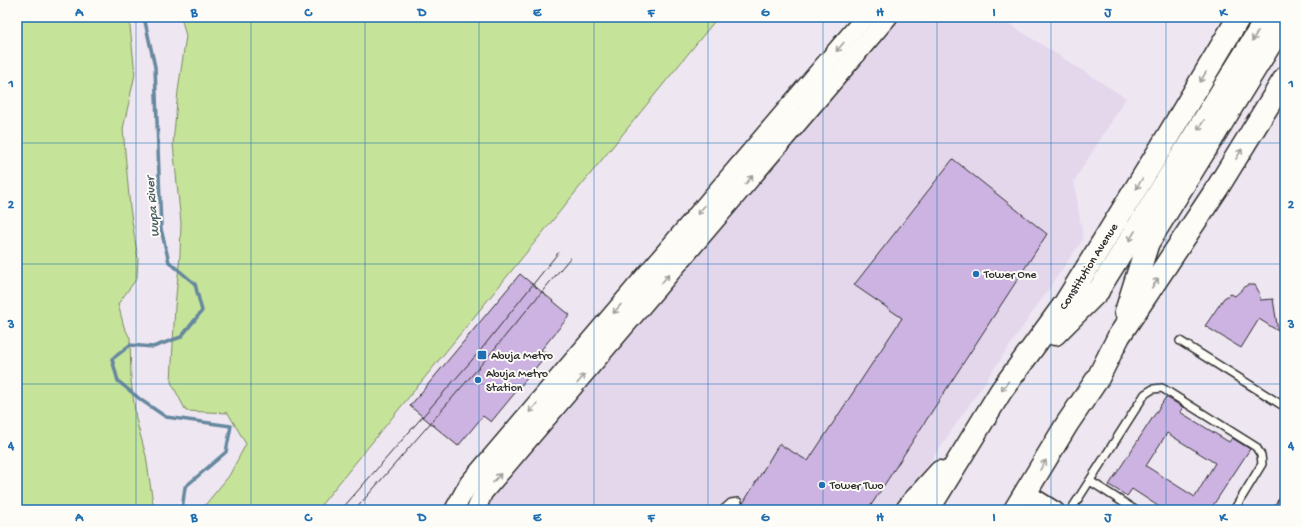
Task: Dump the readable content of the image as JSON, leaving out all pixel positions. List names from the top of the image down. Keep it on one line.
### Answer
{"streets":{"main road":["Constitution Avenue"]},"water":["Wupa River"],"places":{"other":["Tower One","Abuja Metro Station","Tower Two"],"transit":["Abuja Metro"]},"grid":{"columns":["A","B","C","D","E","F","G","H","I","J","K"],"rows":["1","2","3","4"]}}
